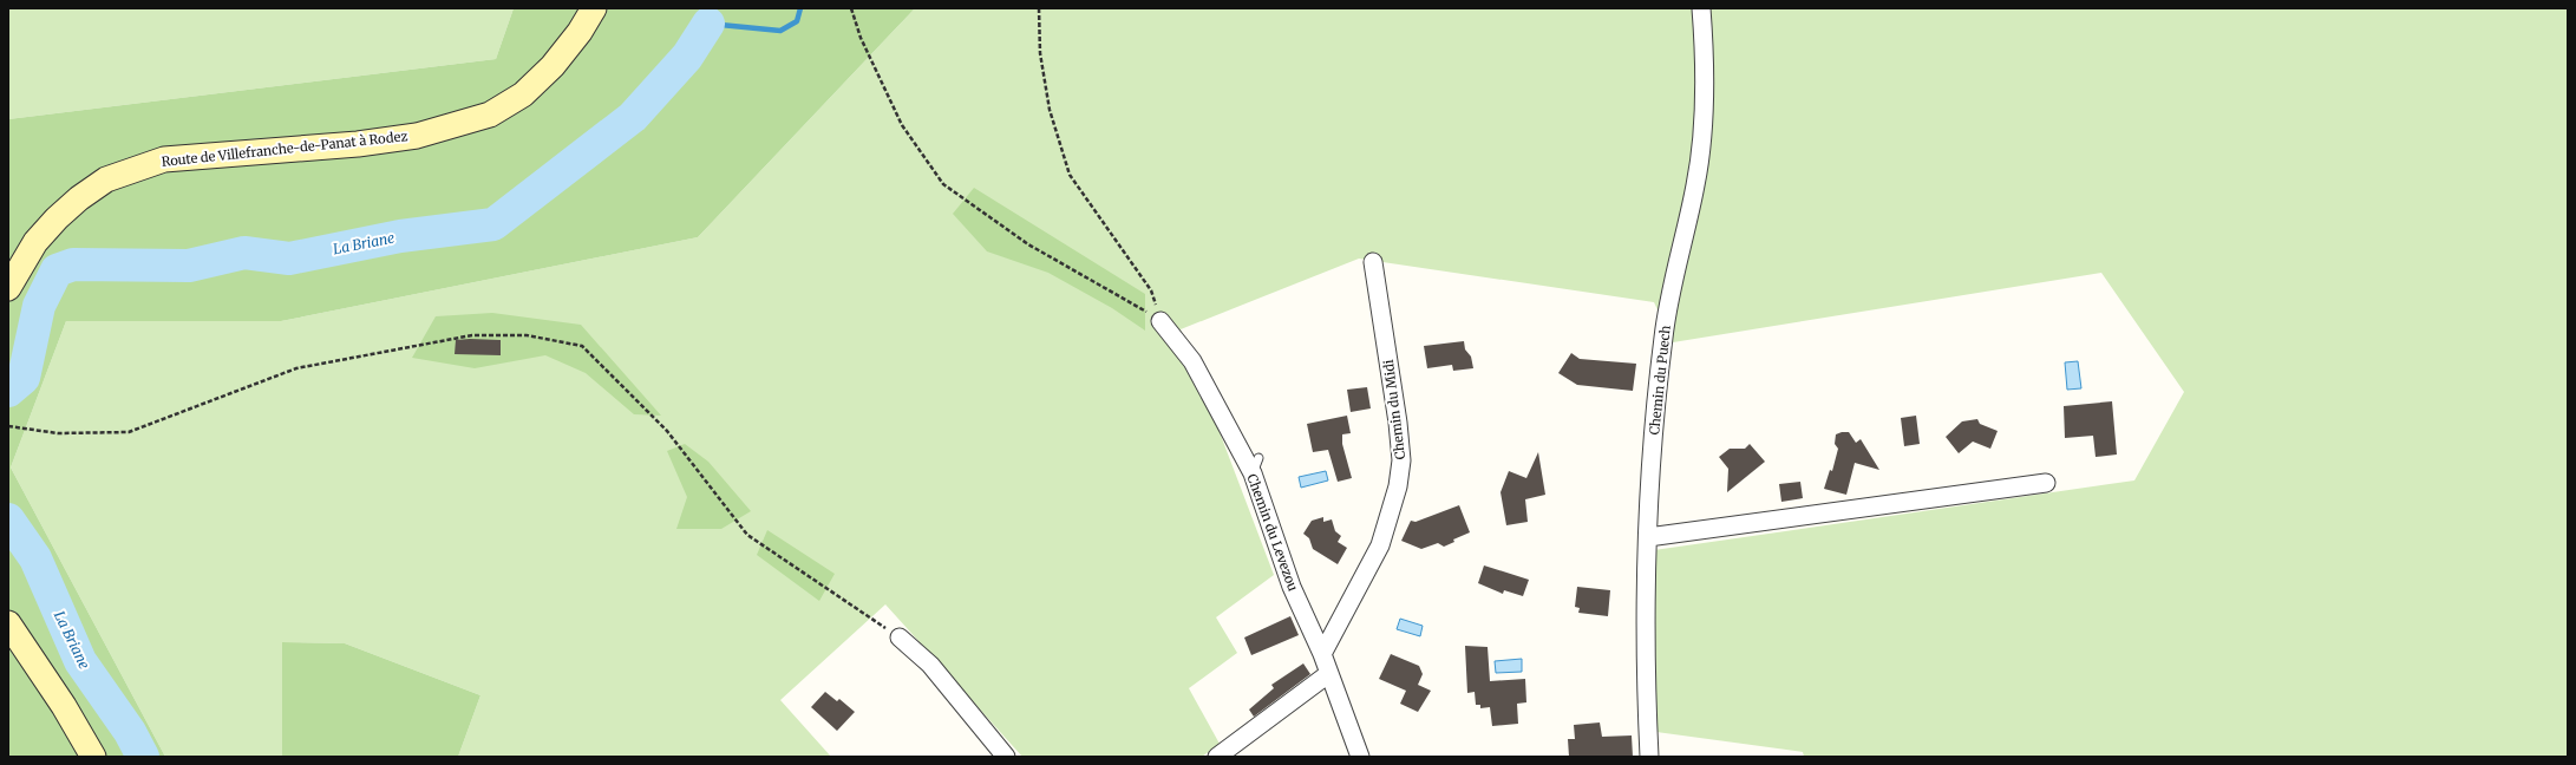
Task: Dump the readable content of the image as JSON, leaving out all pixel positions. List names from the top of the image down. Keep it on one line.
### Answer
{"streets":{"main road":["Route de Villefranche-de-Panat à Rodez"],"street":["Chemin du Puech","Chemin du Midi","Chemin du Levezou"]},"crossings":[["Chemin du Midi","Chemin du Levezou"]],"water":["La Briane"]}
